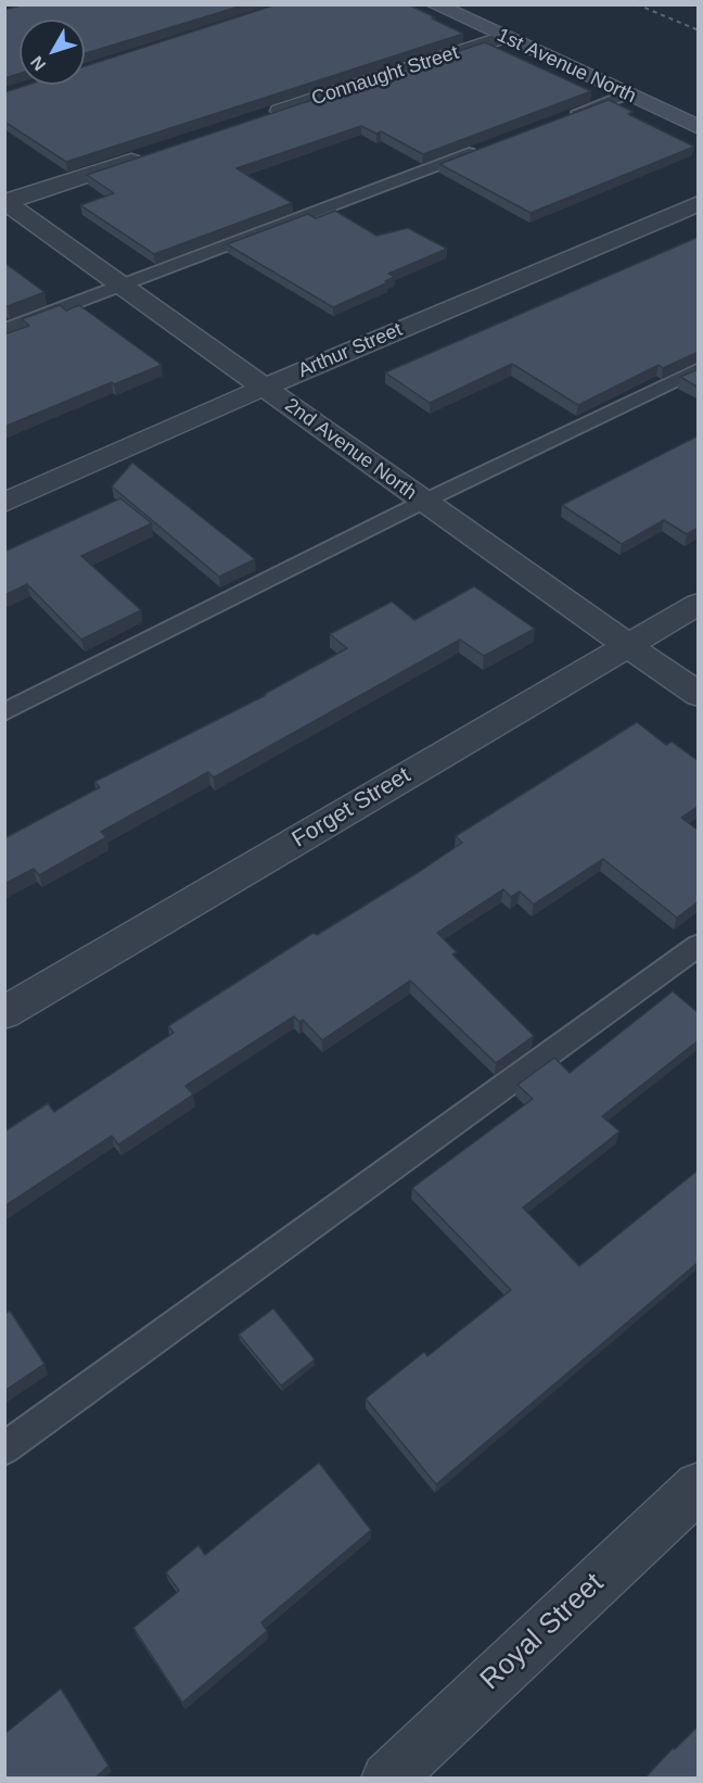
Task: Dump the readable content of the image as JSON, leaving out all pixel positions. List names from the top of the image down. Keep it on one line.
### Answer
{"streets":{"main road":["1st Avenue North"],"street":["Connaught Street","Arthur Street","2nd Avenue North","Forget Street","Royal Street"]},"crossings":[["1st Avenue North","Connaught Street"],["Arthur Street","2nd Avenue North"],["2nd Avenue North","Forget Street"]],"north":"bottom left"}
